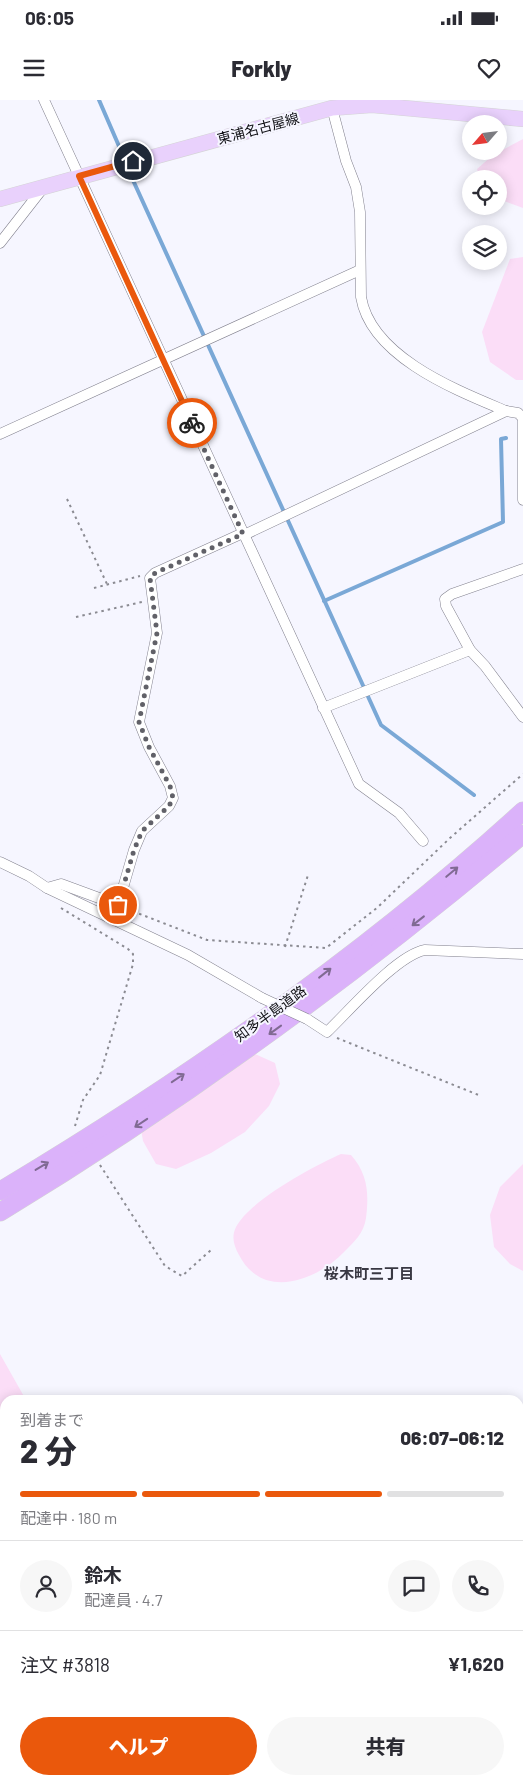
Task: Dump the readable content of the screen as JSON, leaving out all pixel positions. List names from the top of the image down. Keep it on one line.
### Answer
{"streets":{"highway":["知多半島道路"],"main road":["東浦名古屋線"]},"districts":["桜木町三丁目"],"north":"bottom left","page":{"status":"06:05","header":"Forkly","heading":["2 分","到着まで","06:07–06:12"],"panel":["鈴木","配達員 · 4.7","注文 #3818","¥1,620"],"bar":"配達中 · 180 m","buttons":["ヘルプ","共有"]}}
